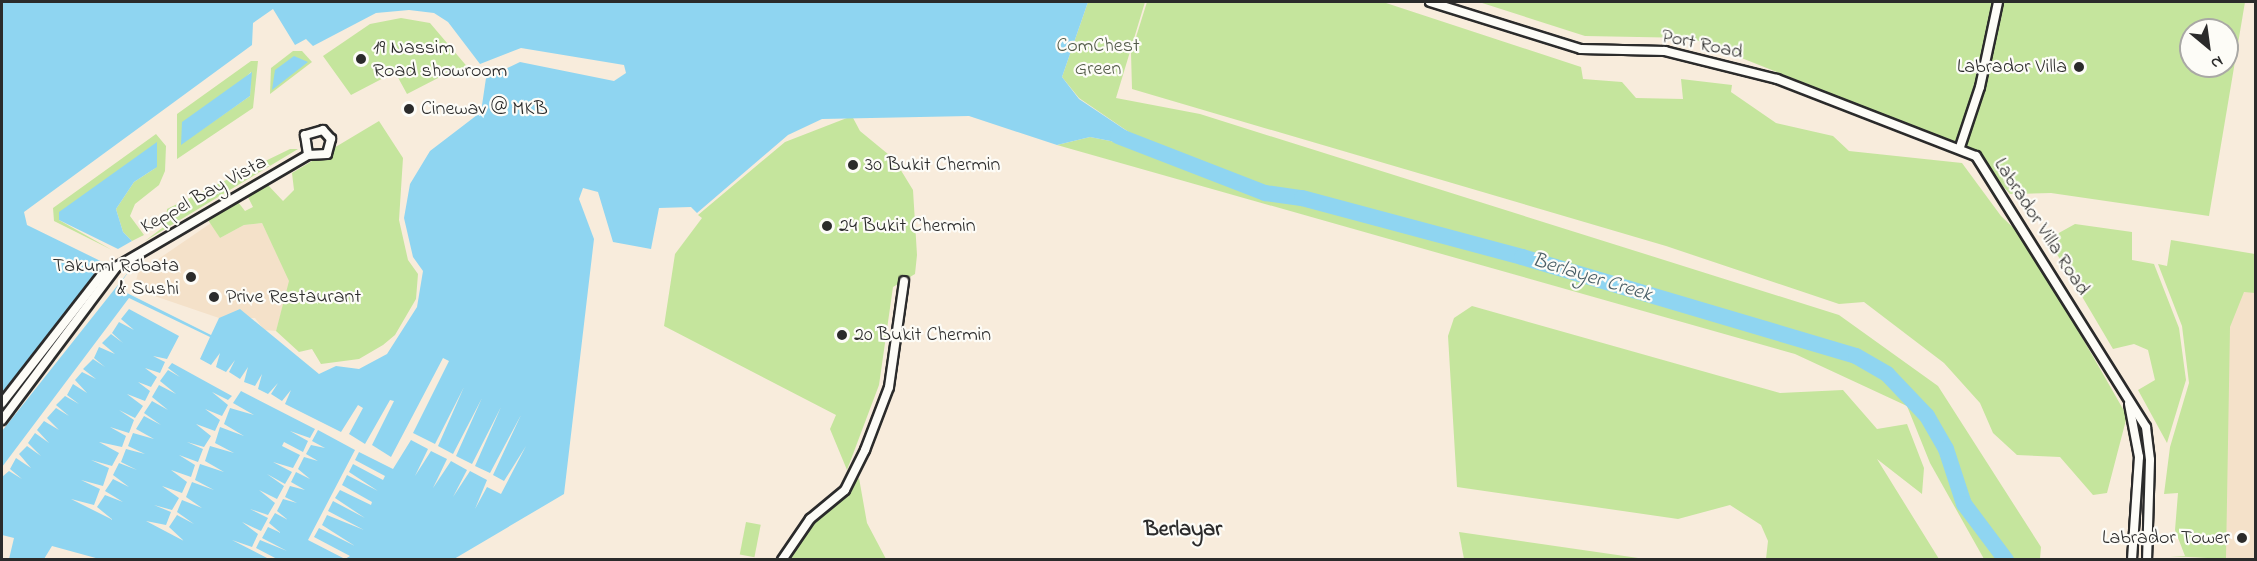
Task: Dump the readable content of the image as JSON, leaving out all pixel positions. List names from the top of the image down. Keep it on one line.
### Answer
{"streets":{"street":["Port Road","Keppel Bay Vista","Labrador Villa Road"]},"crossings":[["Port Road","Labrador Villa Road"]],"districts":["Berlayar"],"water":["Berlayer Creek"],"parks":["ComChest Green"],"places":["19 Nassim Road showroom","Labrador Villa","Cinewav @ MKB","30 Bukit Chermin","24 Bukit Chermin","Takumi Robata & Sushi","Prive Restaurant","20 Bukit Chermin","Labrador Tower"],"north":"bottom right"}
